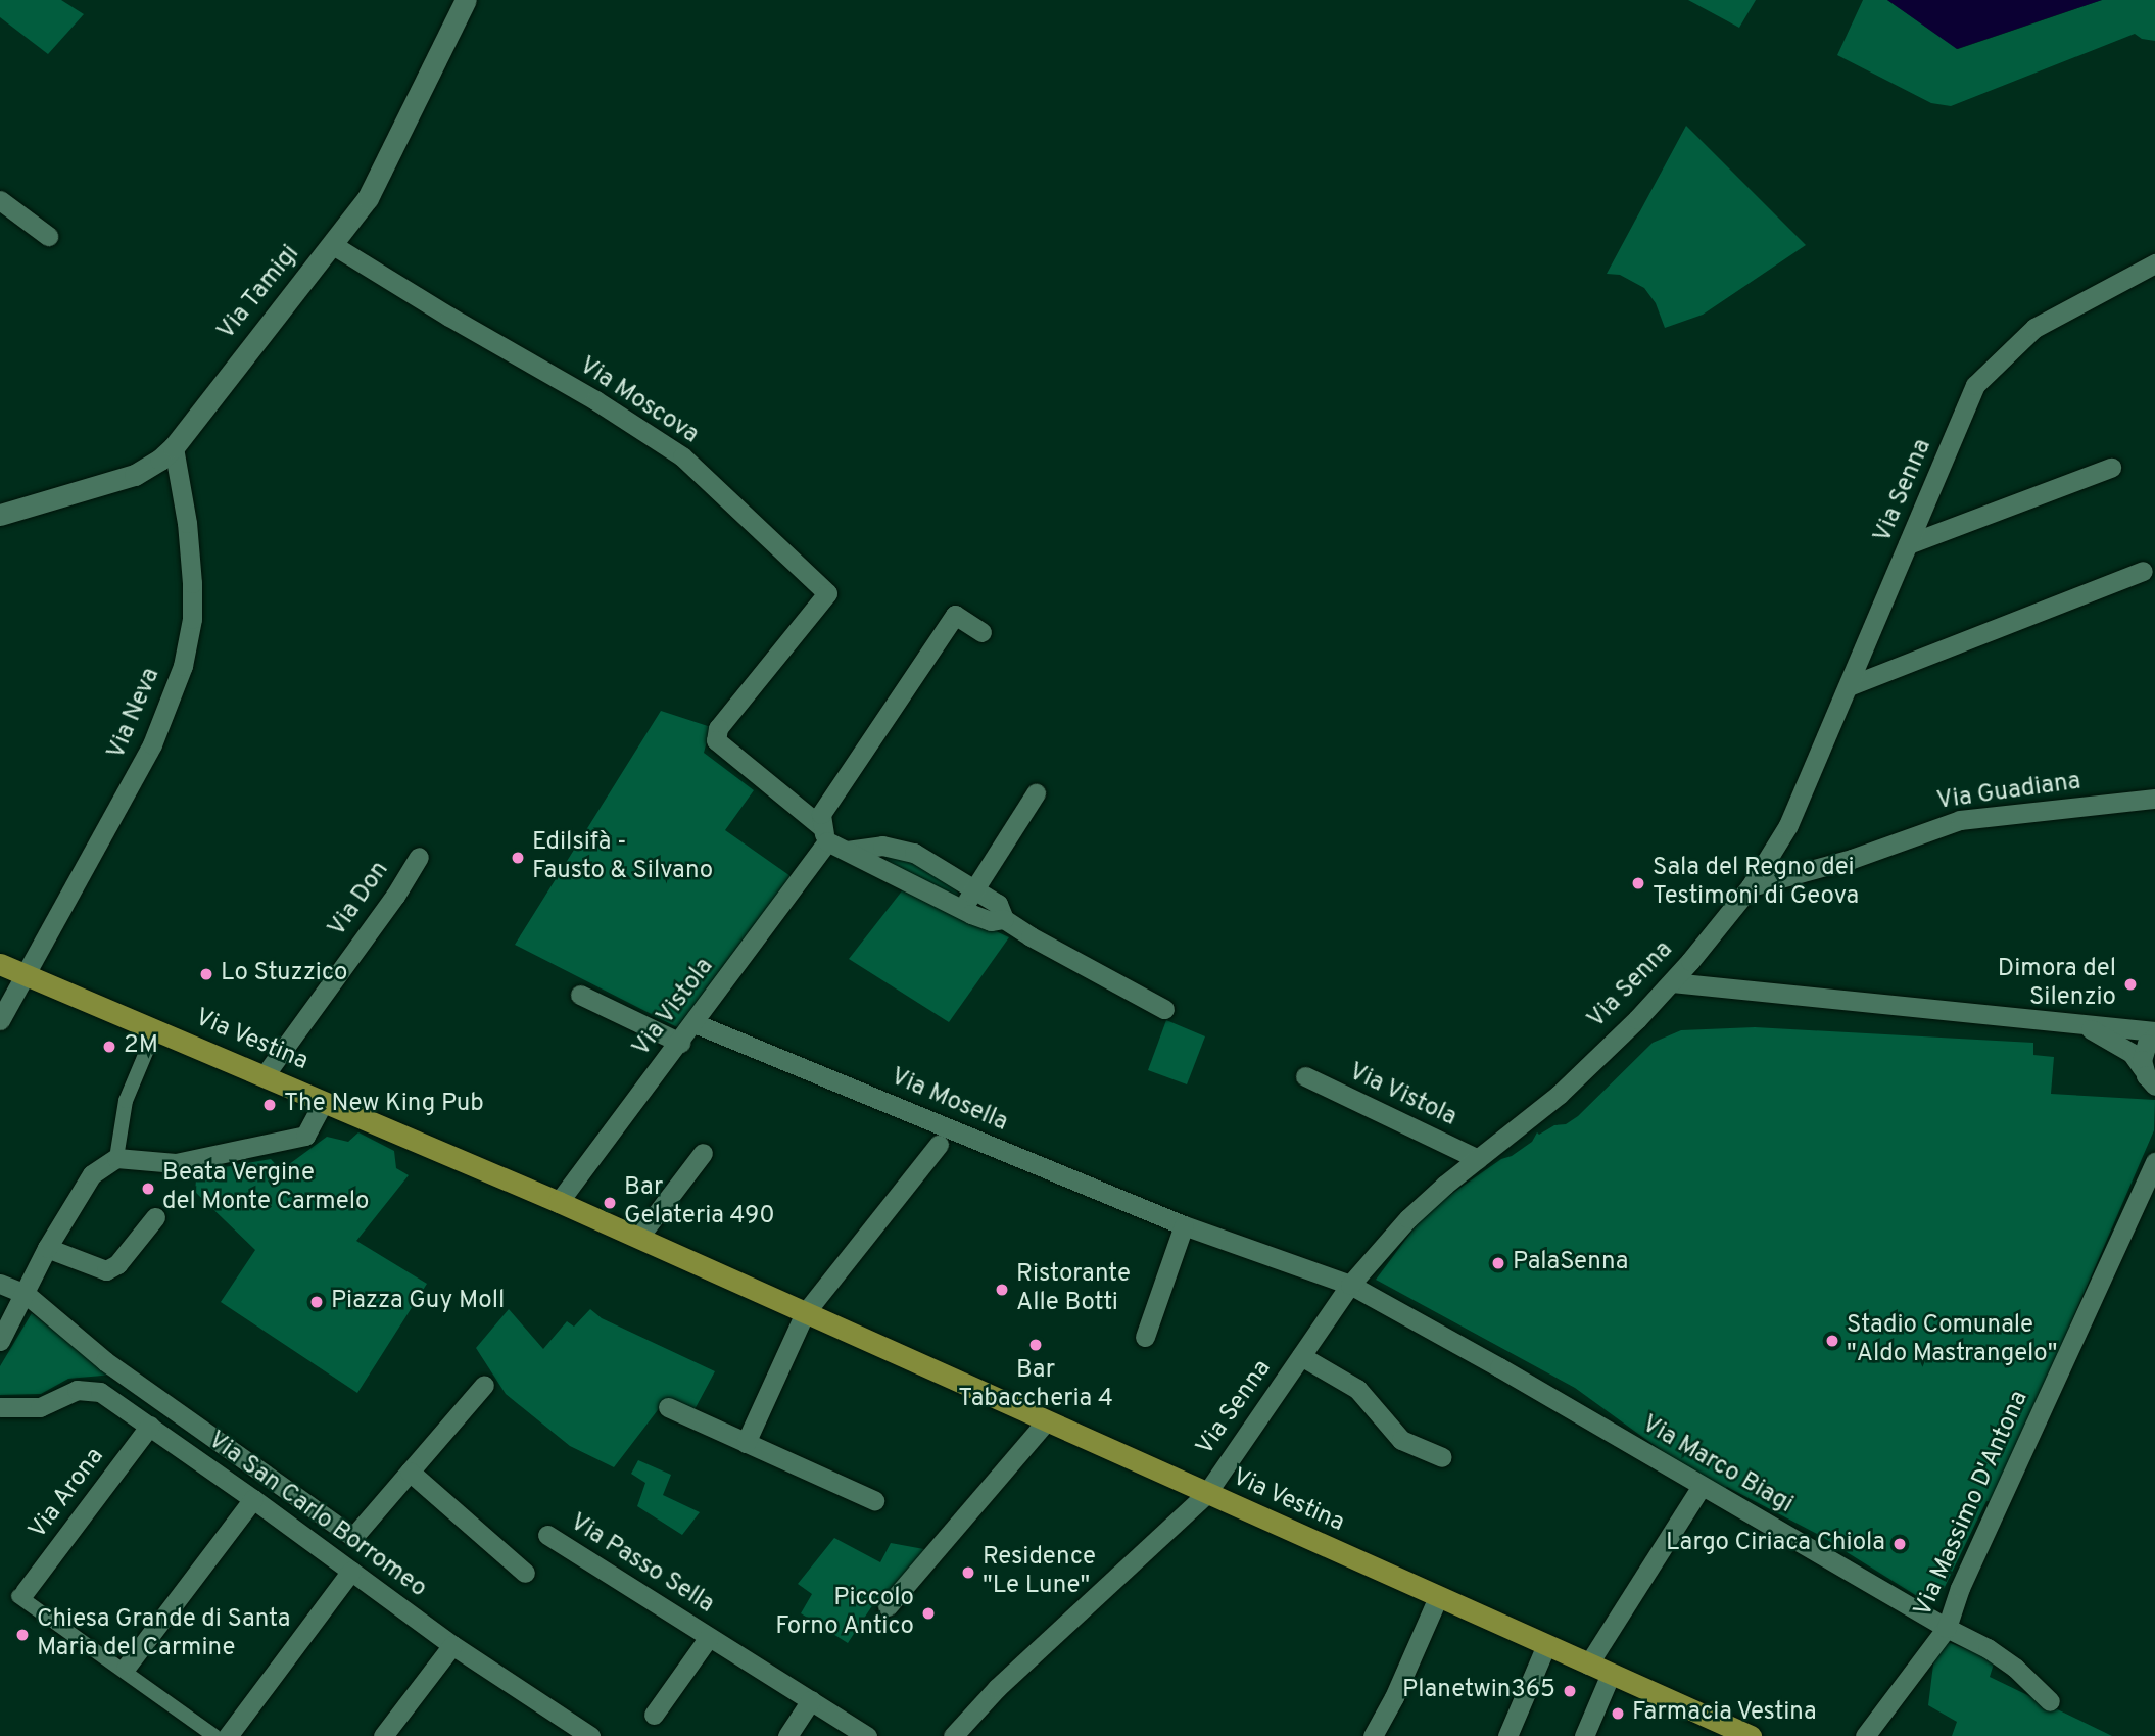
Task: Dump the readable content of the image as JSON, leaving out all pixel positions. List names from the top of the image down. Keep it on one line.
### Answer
{"streets":{"main road":["Via Vestina"],"street":["Via Tamigi","Via Moscova","Via Senna","Via Neva","Via Guadiana","Via Don","Via Vistola","Via Mosella","Via Marco Biagi","Via Arona","Via Massimo D'Antona","Via San Carlo Borromeo","Via Passo Sella"]},"crossings":[["Via Tamigi","Via Moscova"],["Via Tamigi","Via Neva"],["Via Moscova","Via Vistola"],["Via Senna","Via Guadiana"],["Via Senna","Via Vistola"],["Via Senna","Via Vestina"],["Via Senna","Via Mosella"],["Via Senna","Via Marco Biagi"],["Via Neva","Via Vestina"],["Via Don","Via Vestina"],["Via Vistola","Via Vestina"],["Via Vistola","Via Mosella"],["Via Mosella","Via Marco Biagi"],["Via Marco Biagi","Via Massimo D'Antona"],["Via Arona","Via San Carlo Borromeo"]],"places":["Edilsifà - Fausto & Silvano","Sala del Regno dei Testimoni di Geova","Lo Stuzzico","Dimora del Silenzio","2M","The New King Pub","Beata Vergine del Monte Carmelo","Bar Gelateria 490","PalaSenna","Ristorante Alle Botti","Piazza Guy Moll","Stadio Comunale \"Aldo Mastrangelo\"","Bar Tabaccheria 4","Largo Ciriaca Chiola","Residence \"Le Lune\"","Piccolo Forno Antico","Chiesa Grande di Santa Maria del Carmine","Planetwin365","Farmacia Vestina"]}
